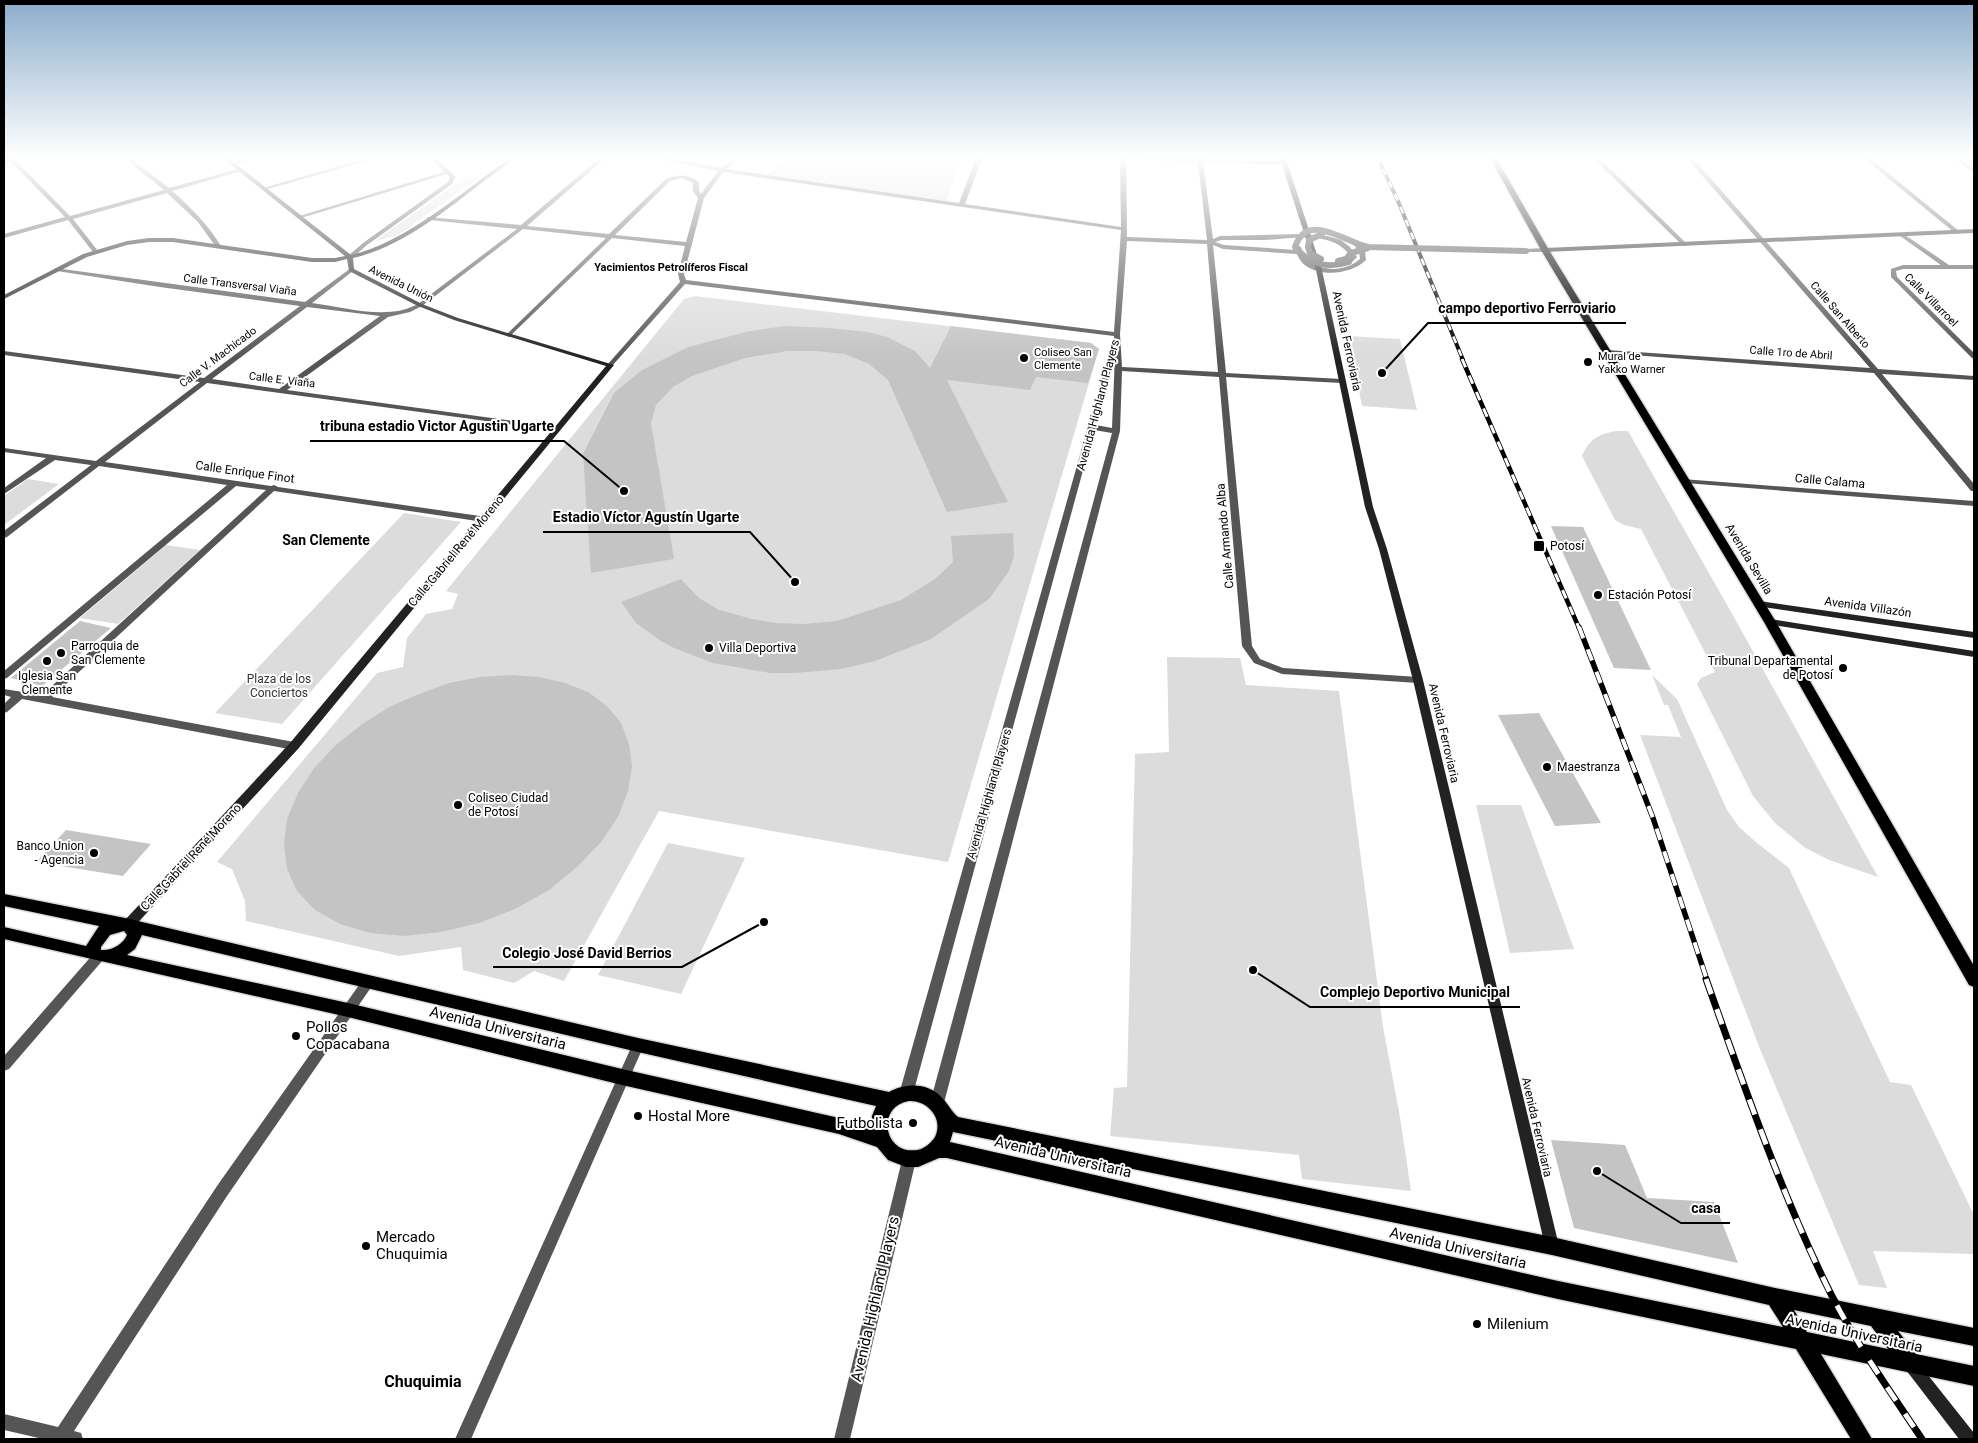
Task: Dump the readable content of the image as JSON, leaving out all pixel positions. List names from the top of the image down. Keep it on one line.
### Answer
{"streets":{"main road":["Avenida Sevilla","Avenida Universitaria"],"street":["Avenida Unión","Calle Transversal Viaña","Calle Villarroel","Calle San Alberto","Avenida Ferroviaria","Calle 1ro de Abril","Calle V. Machicado","Calle E. Viaña","Avenida Highland Players","Calle Enrique Finot","Calle Calama","Calle Armando Alba","Calle Gabriel René Moreno","Avenida Villazón"]},"crossings":[["Avenida Unión","Calle Transversal Viaña"],["Avenida Unión","Calle V. Machicado"],["Avenida Unión","Calle Gabriel René Moreno"],["Calle Transversal Viaña","Calle V. Machicado"],["Calle San Alberto","Calle 1ro de Abril"],["Avenida Ferroviaria","Calle Armando Alba"],["Avenida Ferroviaria","Avenida Universitaria"],["Calle 1ro de Abril","Avenida Sevilla"],["Calle V. Machicado","Calle E. Viaña"],["Calle V. Machicado","Calle Enrique Finot"],["Calle E. Viaña","Calle Gabriel René Moreno"],["Avenida Highland Players","Avenida Universitaria"],["Calle Enrique Finot","Calle Gabriel René Moreno"],["Calle Calama","Avenida Sevilla"],["Calle Gabriel René Moreno","Avenida Universitaria"],["Avenida Sevilla","Avenida Villazón"]],"districts":["Yacimientos Petrolíferos Fiscal","San Clemente","Chuquimia"],"parks":["Plaza de los Conciertos"],"places":{"other":["Coliseo San Clemente","Mural de Yakko Warner","campo deportivo Ferroviario","tribuna estadio Victor Agustin Ugarte","Estadio Víctor Agustín Ugarte","Estación Potosí","Villa Deportiva","Parroquia de San Clemente","Iglesia San Clemente","Tribunal Departamental de Potosí","Maestranza","Coliseo Ciudad de Potosí","Banco Union - Agencia","Colegio José David Berrios","Complejo Deportivo Municipal","Pollos Copacabana","Hostal More","Futbolista","casa","Mercado Chuquimia","Milenium"],"transit":["Potosí"]}}
